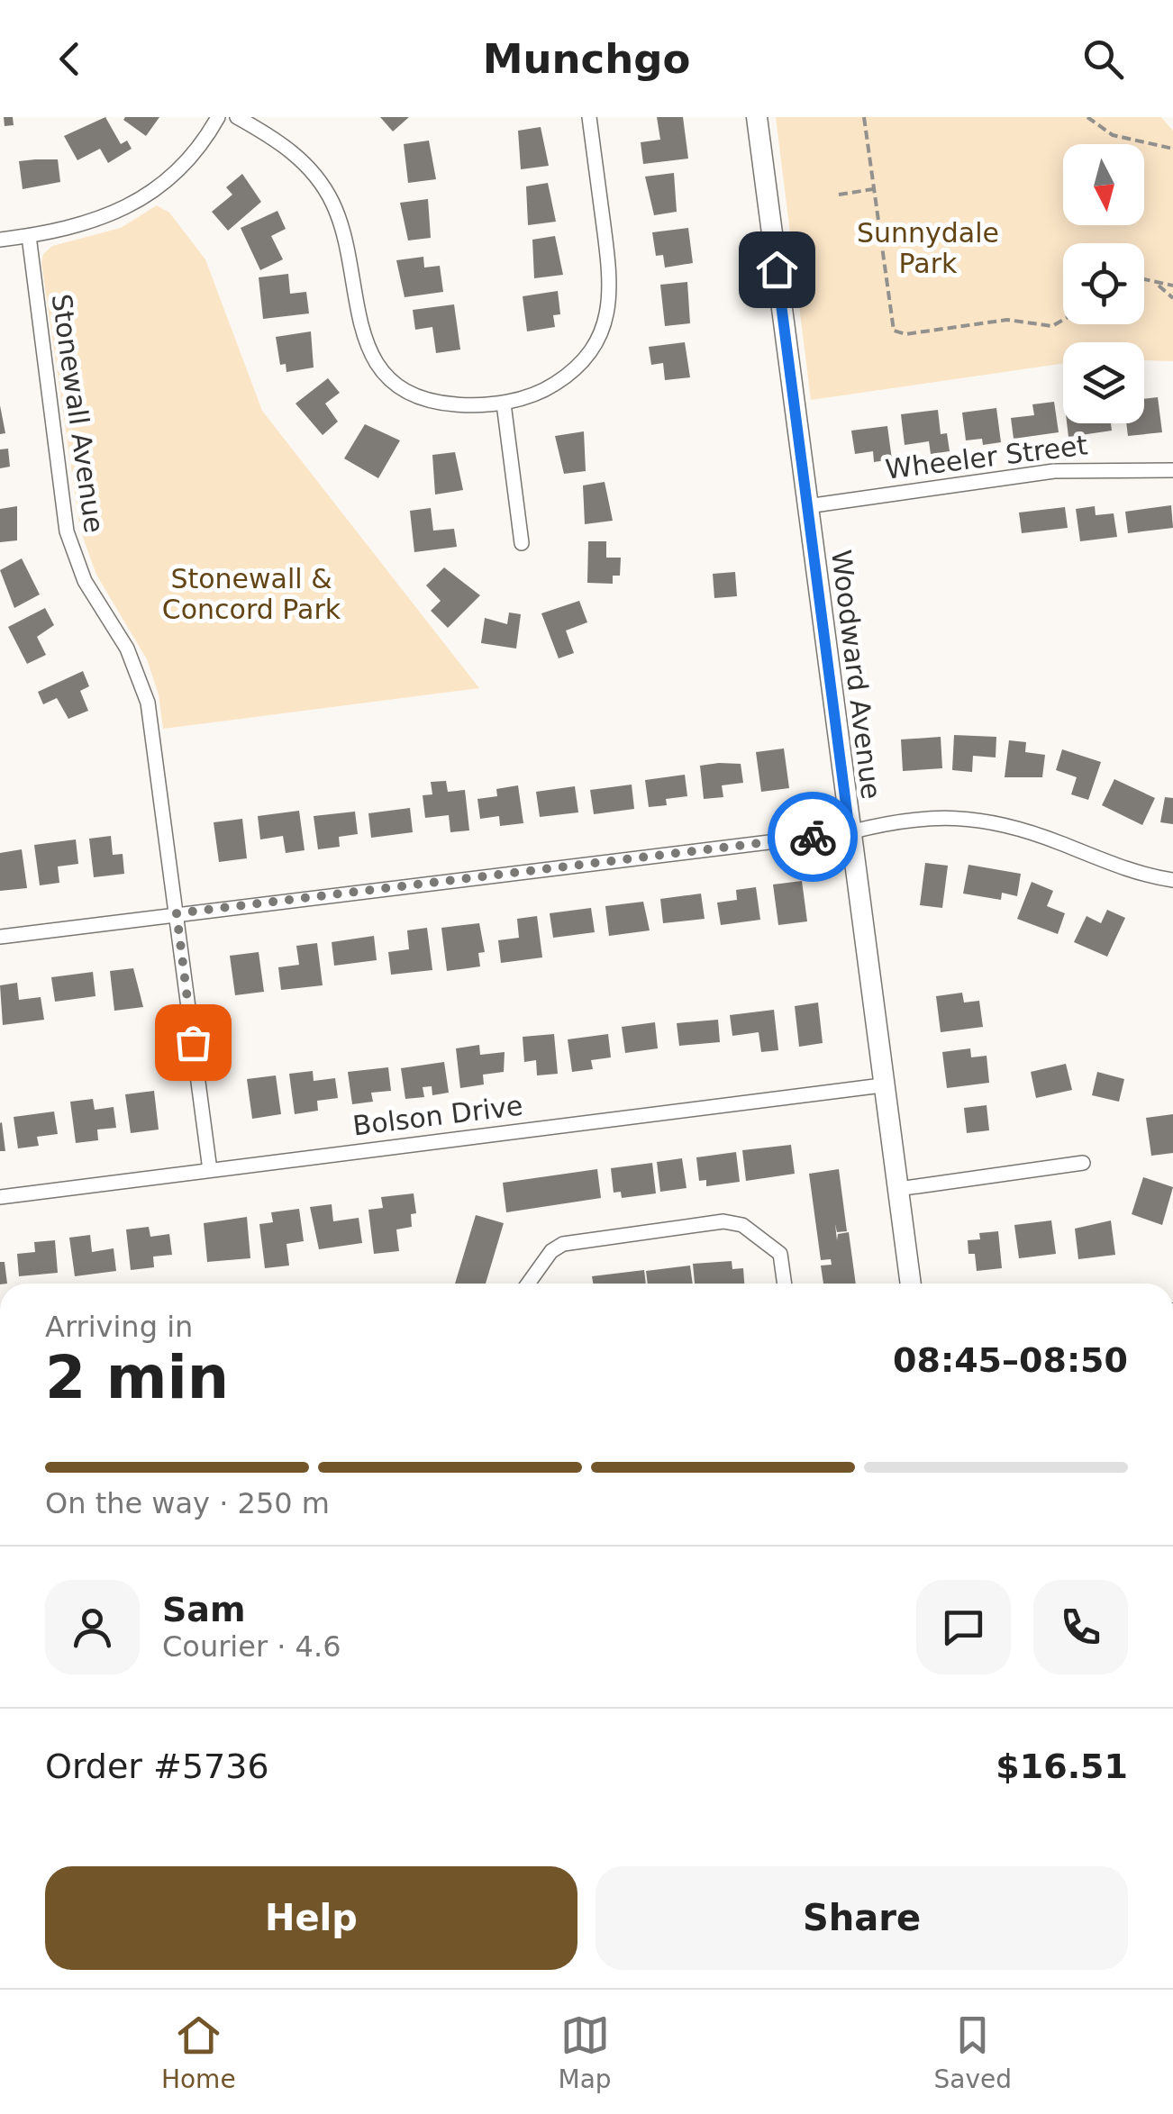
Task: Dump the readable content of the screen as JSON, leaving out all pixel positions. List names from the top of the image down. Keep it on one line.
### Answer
{"streets":{"main road":["Woodward Avenue"],"street":["Stonewall Avenue","Wheeler Street","Bolson Drive"]},"crossings":[["Stonewall Avenue","Bolson Drive"],["Wheeler Street","Woodward Avenue"],["Woodward Avenue","Bolson Drive"]],"parks":["Sunnydale Park","Stonewall & Concord Park"],"north":"bottom","page":{"header":"Munchgo","heading":["2 min","Arriving in","08:45–08:50"],"panel":["Sam","Courier · 4.6","Order #5736","$16.51"],"bar":"On the way · 250 m","buttons":["Help","Share"],"tabs":["Home","Map","Saved"]}}
